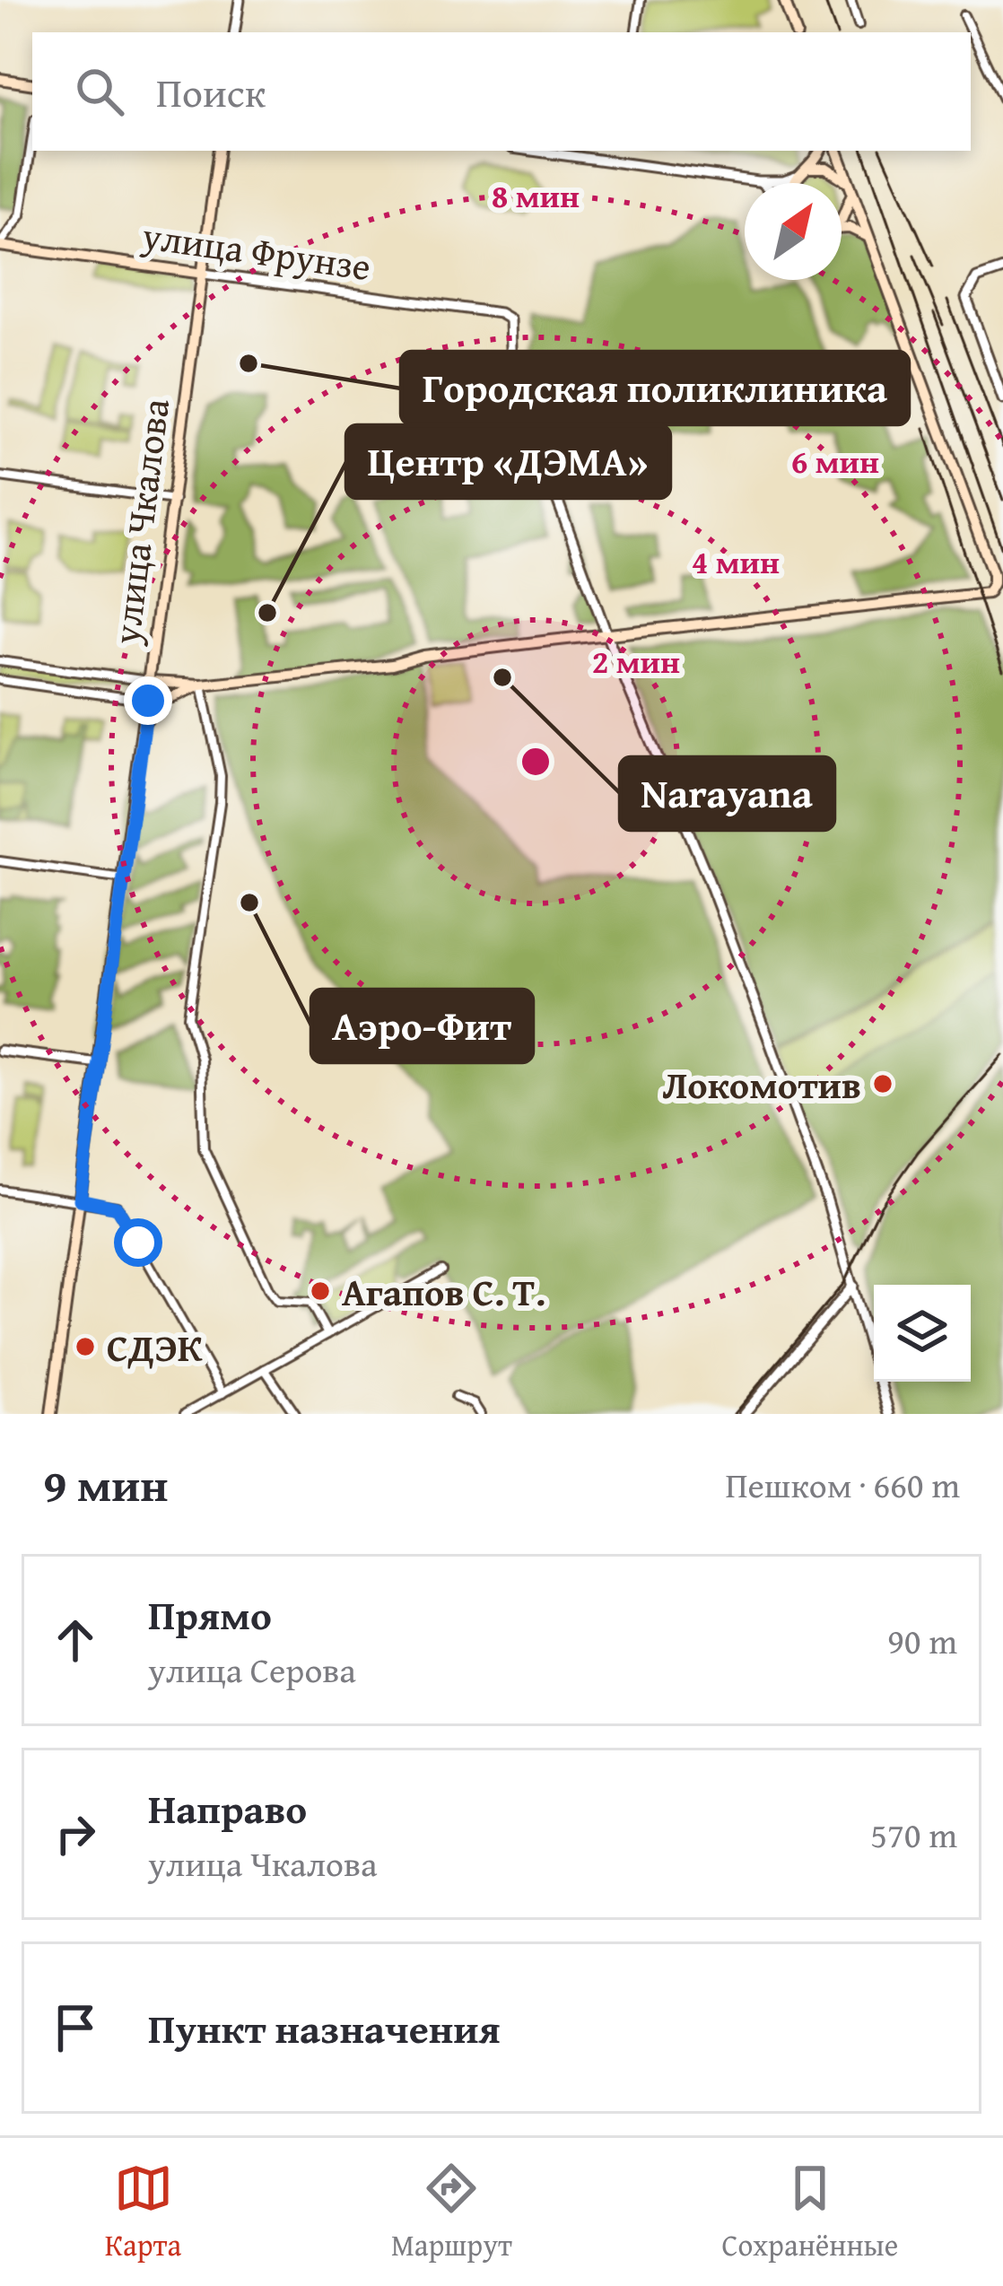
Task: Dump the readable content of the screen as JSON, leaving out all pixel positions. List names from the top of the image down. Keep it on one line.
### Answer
{"streets":{"main road":["улица Фрунзе","улица Чкалова"]},"crossings":[["улица Фрунзе","улица Чкалова"]],"places":["Городская поликлиника","Центр «ДЭМА»","Narayana","Аэро-Фит","Локомотив","Агапов С. Т.","СДЭК"],"north":"top right","page":{"search":"Поиск","heading":["9 мин","Пешком · 660 m"],"list":[["Прямо","улица Серова","90 m"],["Направо","улица Чкалова","570 m"],"Пункт назначения"],"nav":["Карта","Маршрут","Сохранённые"]},"rings":["8 мин","6 мин","4 мин","2 мин"]}
